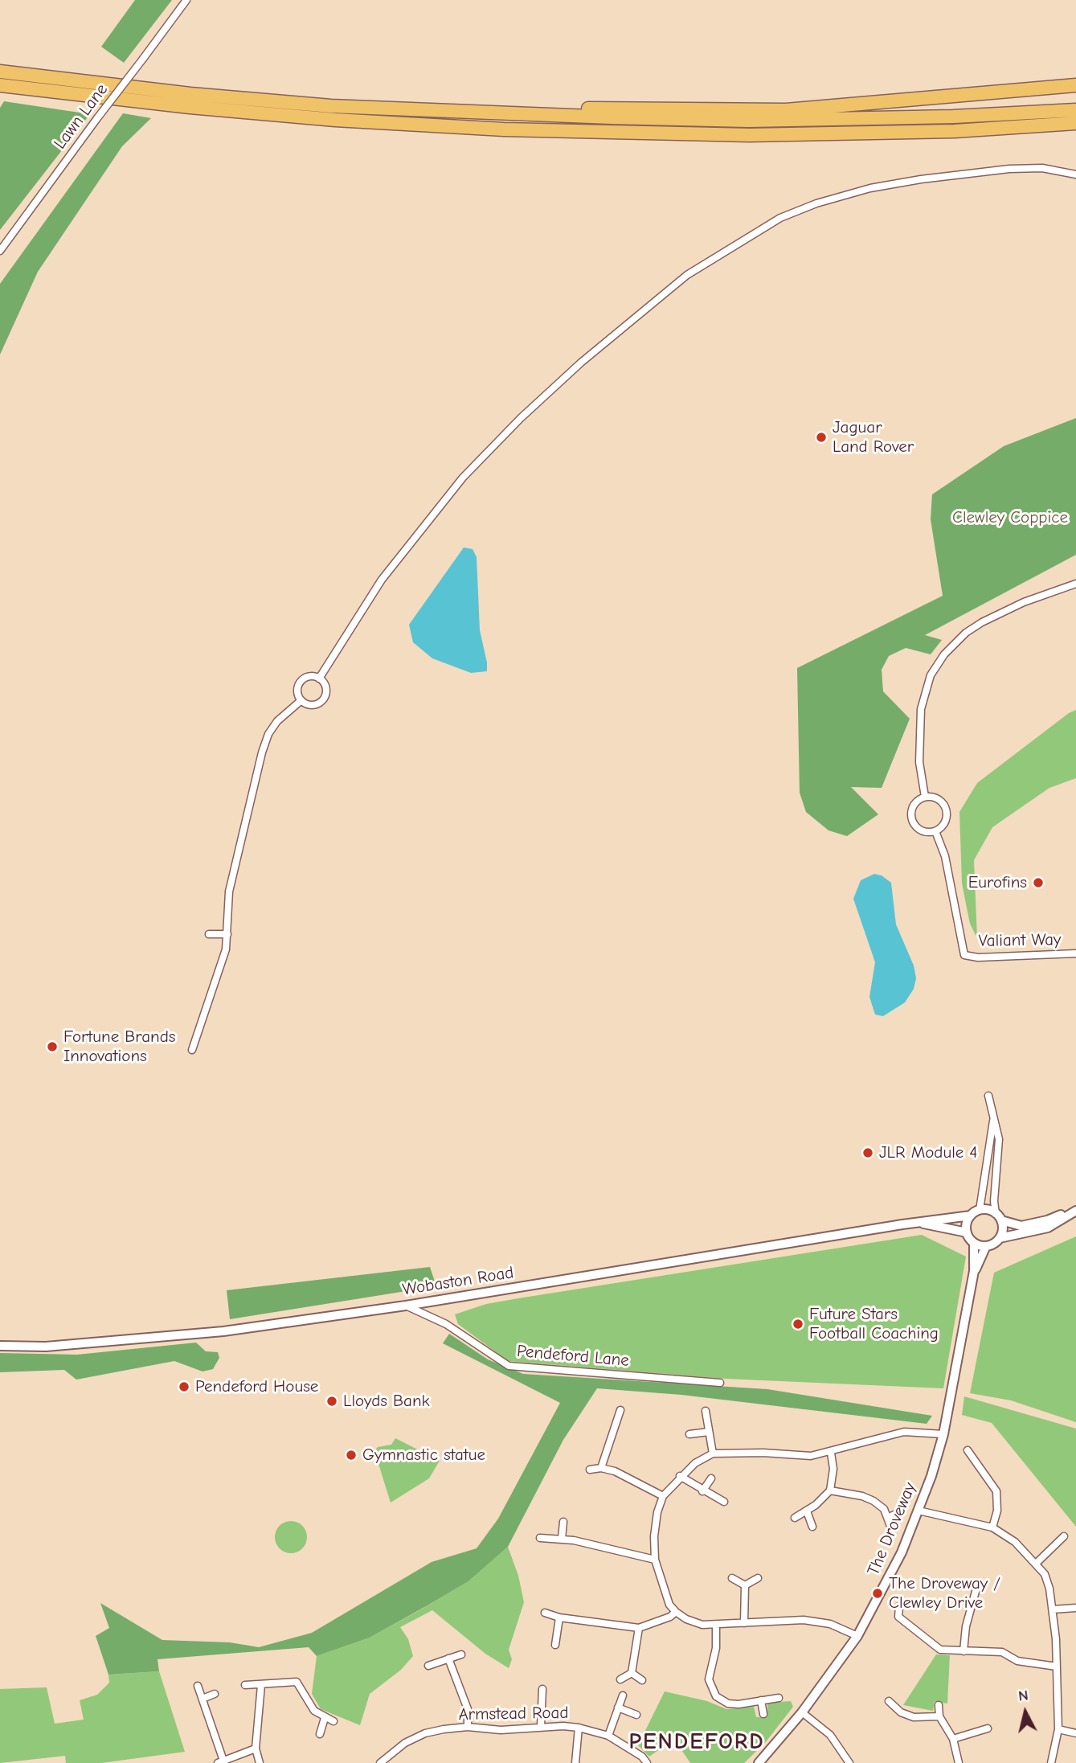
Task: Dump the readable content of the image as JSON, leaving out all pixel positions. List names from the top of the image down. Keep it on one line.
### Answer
{"streets":{"street":["Lawn Lane","Valiant Way","Wobaston Road","Pendeford Lane","The Droveway","Armstead Road"]},"crossings":[["Wobaston Road","Pendeford Lane"],["Wobaston Road","The Droveway"]],"districts":["PENDEFORD"],"parks":["Clewley Coppice"],"places":["Jaguar Land Rover","Eurofins","Fortune Brands Innovations","JLR Module 4","Future Stars Football Coaching","Pendeford House","Lloyds Bank","Gymnastic statue","The Droveway / Clewley Drive"],"north":"top"}
